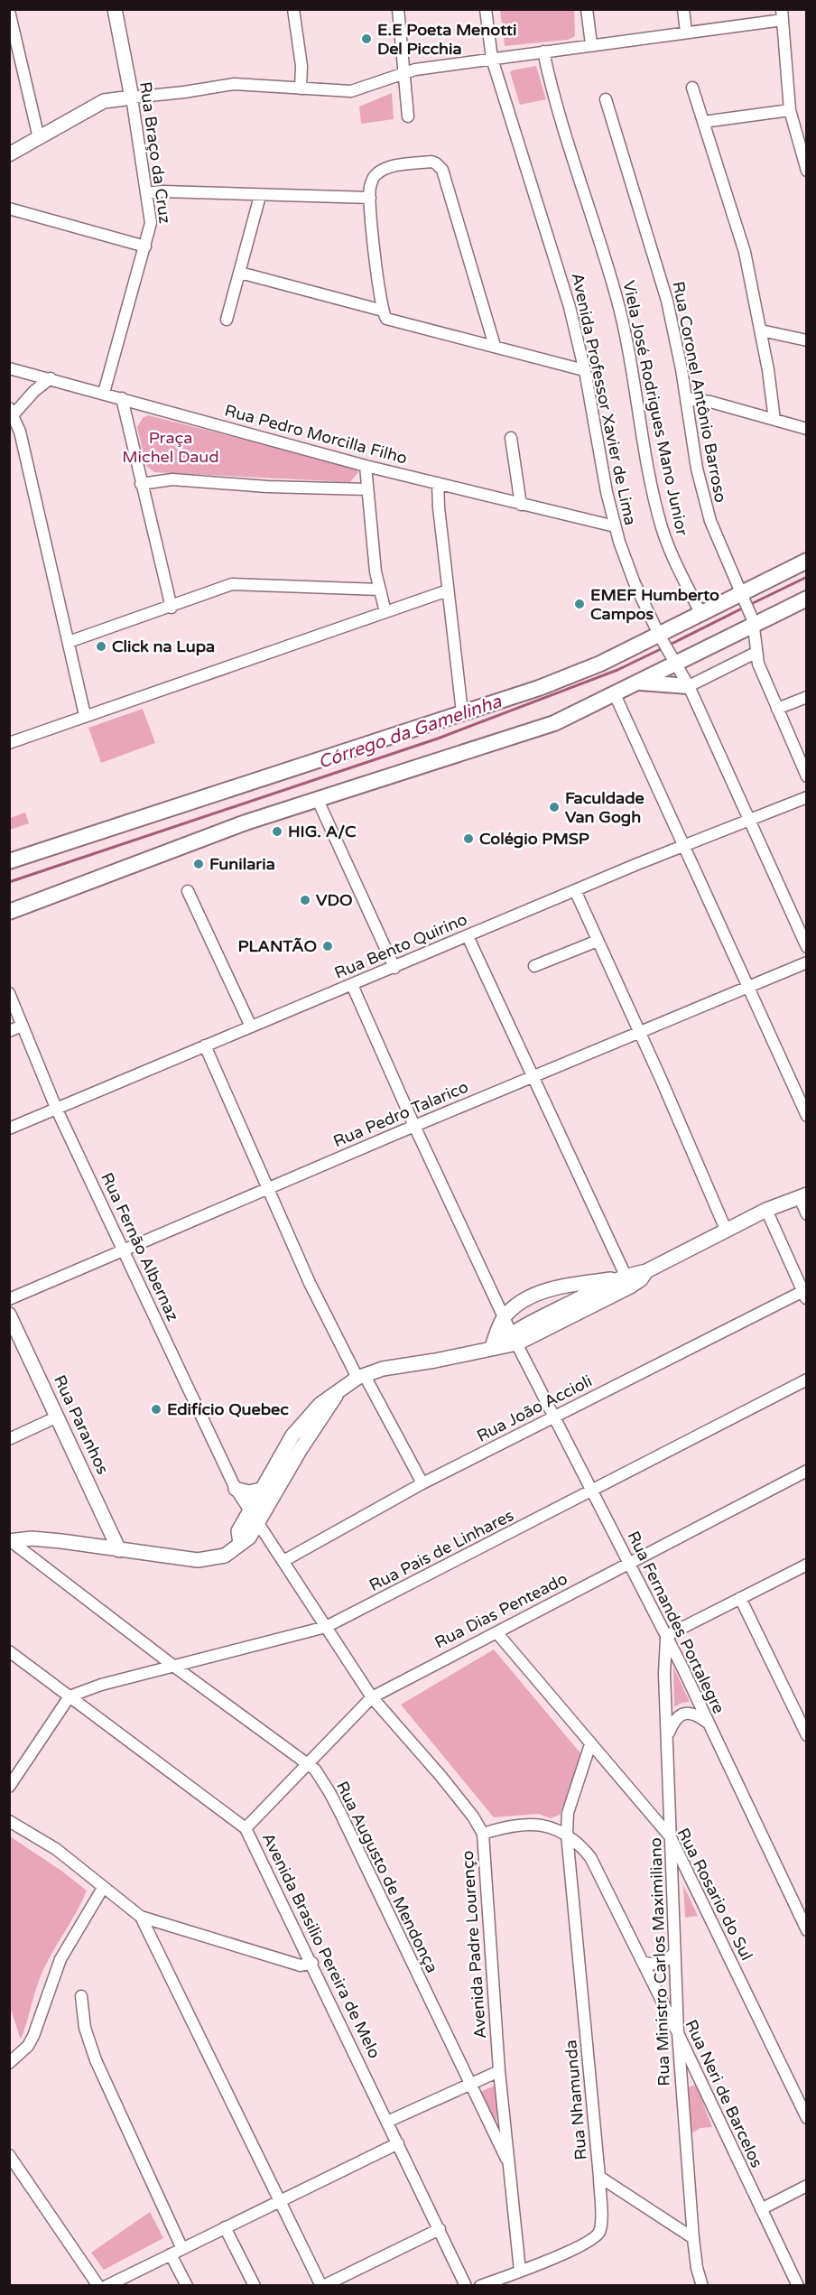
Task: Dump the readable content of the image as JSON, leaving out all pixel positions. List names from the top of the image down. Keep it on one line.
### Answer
{"streets":{"street":["Rua Braço da Cruz","Rua Coronel Antônio Barroso","Avenida Professor Xavier de Lima","Viela José Rodrigues Mano Junior","Rua Pedro Morcilla Filho","Rua Bento Quirino","Rua Pedro Talarico","Rua Fernão Albernaz","Rua João Accioli","Rua Paranhos","Rua Pais de Linhares","Rua Dias Penteado","Rua Fernandes Portalegre","Rua Augusto de Mendonça","Rua Rosario do Sul","Avenida Padre Lourenço","Avenida Brasilio Pereira de Melo","Rua Ministro Carlos Maximiliano","Rua Neri de Barcelos","Rua Nhamunda"]},"crossings":[["Rua Braço da Cruz","Rua Pedro Morcilla Filho"],["Avenida Professor Xavier de Lima","Rua Pedro Morcilla Filho"],["Avenida Professor Xavier de Lima","Rua Bento Quirino"],["Rua Bento Quirino","Rua Fernão Albernaz"],["Rua Bento Quirino","Rua Fernandes Portalegre"],["Rua Pedro Talarico","Rua Fernão Albernaz"],["Rua Pedro Talarico","Rua Fernandes Portalegre"],["Rua Fernão Albernaz","Avenida Padre Lourenço"],["Rua João Accioli","Rua Fernandes Portalegre"],["Rua João Accioli","Avenida Padre Lourenço"],["Rua Pais de Linhares","Rua Fernandes Portalegre"],["Rua Pais de Linhares","Rua Augusto de Mendonça"],["Rua Pais de Linhares","Avenida Padre Lourenço"],["Rua Pais de Linhares","Avenida Brasilio Pereira de Melo"],["Rua Dias Penteado","Rua Fernandes Portalegre"],["Rua Dias Penteado","Rua Augusto de Mendonça"],["Rua Dias Penteado","Rua Rosario do Sul"],["Rua Dias Penteado","Avenida Padre Lourenço"],["Rua Dias Penteado","Avenida Brasilio Pereira de Melo"],["Rua Fernandes Portalegre","Rua Ministro Carlos Maximiliano"],["Rua Augusto de Mendonça","Avenida Padre Lourenço"],["Rua Rosario do Sul","Rua Ministro Carlos Maximiliano"],["Rua Rosario do Sul","Rua Nhamunda"],["Avenida Padre Lourenço","Rua Nhamunda"],["Rua Ministro Carlos Maximiliano","Rua Neri de Barcelos"],["Rua Neri de Barcelos","Rua Nhamunda"]],"water":["Córrego da Gamelinha"],"parks":["Praça Michel Daud"],"places":["E.E Poeta Menotti Del Picchia","EMEF Humberto Campos","Click na Lupa","Faculdade Van Gogh","HIG. A/C","Colégio PMSP","Funilaria","VDO","PLANTÃO","Edifício Quebec"]}
